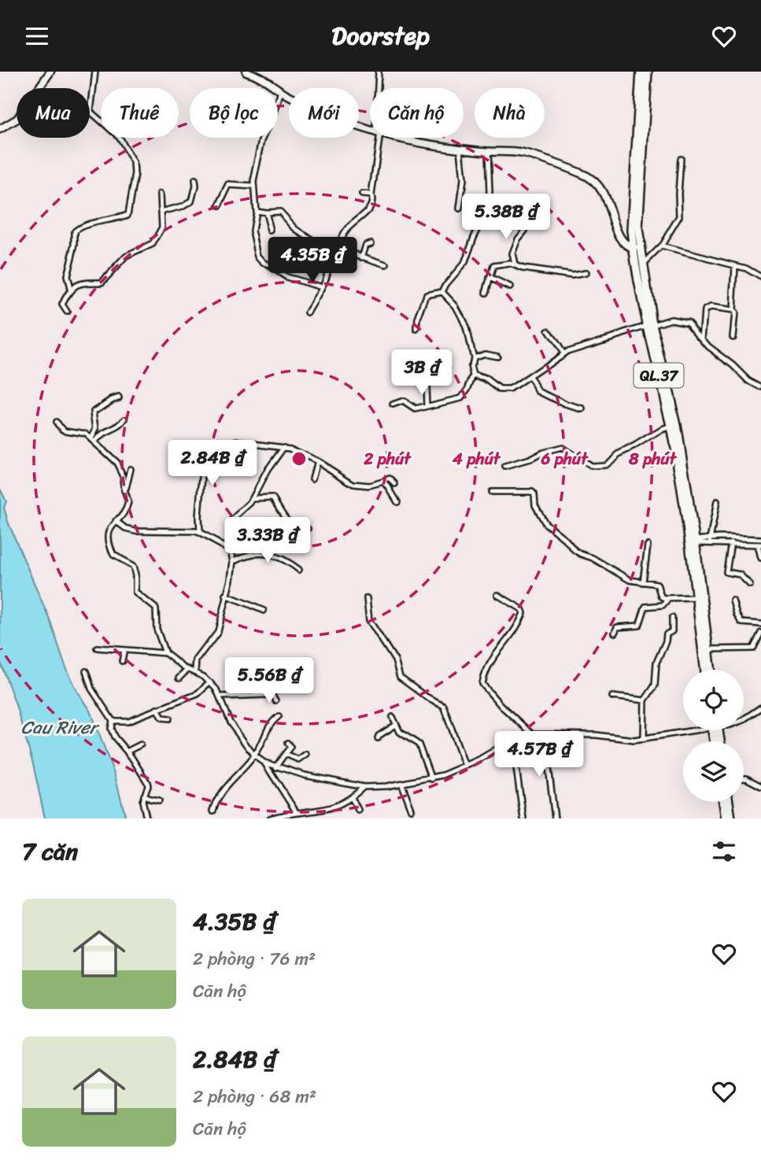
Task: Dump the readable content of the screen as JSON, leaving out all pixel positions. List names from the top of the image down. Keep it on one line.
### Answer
{"streets":{"main road":["QL.37"]},"water":["Cau River"],"page":{"header":"Doorstep","chip":["Mua","Thuê","Bộ lọc","Mới","Căn hộ","Nhà"],"price":["5.38B ₫","4.35B ₫","3B ₫","2.84B ₫","3.33B ₫","5.56B ₫","4.57B ₫"],"heading":"7 căn","list":[{"name":"4.35B ₫","note":"2 phòng · 76 m² · Căn hộ"},{"name":"2.84B ₫","note":"2 phòng · 68 m² · Căn hộ"}]},"rings":["2 phút","4 phút","6 phút","8 phút"]}
